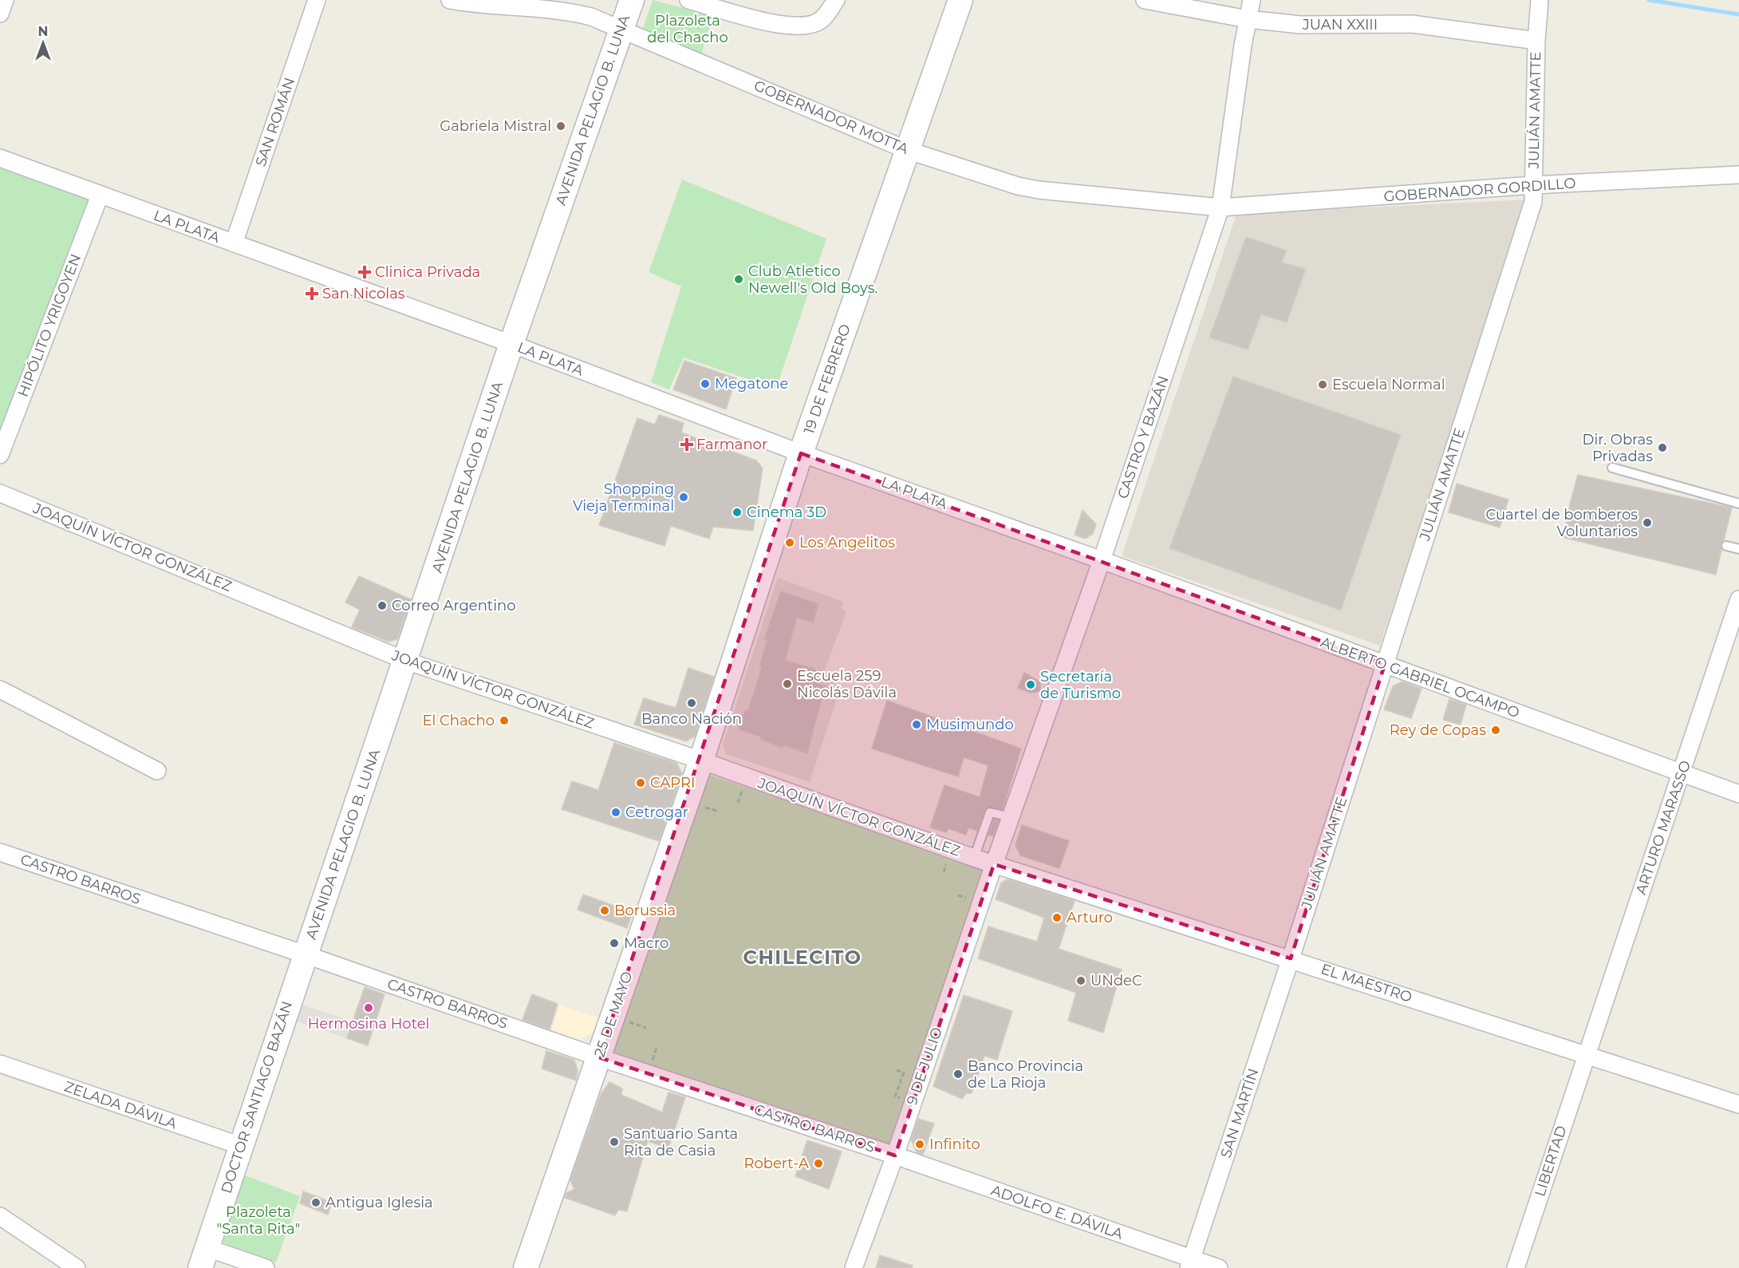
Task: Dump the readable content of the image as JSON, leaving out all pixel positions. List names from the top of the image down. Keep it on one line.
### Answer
{"streets":{"main road":["AVENIDA PELAGIO B. LUNA","19 DE FEBRERO","25 DE MAYO","DOCTOR SANTIAGO BAZÁN"],"street":["JUAN XXIII","JULIÁN AMATTE","GOBERNADOR MOTTA","SAN ROMÁN","GOBERNADOR GORDILLO","LA PLATA","HIPÓLITO YRIGOYEN","CASTRO Y BAZÁN","JOAQUÍN VÍCTOR GONZÁLEZ","ALBERTO GABRIEL OCAMPO","ARTURO MARASSO","CASTRO BARROS","EL MAESTRO","9 DE JULIO","ZELADA DÁVILA","SAN MARTÍN","LIBERTAD","ADOLFO E. DÁVILA"]},"crossings":[["JUAN XXIII","JULIÁN AMATTE"],["JUAN XXIII","CASTRO Y BAZÁN"],["AVENIDA PELAGIO B. LUNA","GOBERNADOR MOTTA"],["AVENIDA PELAGIO B. LUNA","LA PLATA"],["AVENIDA PELAGIO B. LUNA","JOAQUÍN VÍCTOR GONZÁLEZ"],["AVENIDA PELAGIO B. LUNA","CASTRO BARROS"],["AVENIDA PELAGIO B. LUNA","DOCTOR SANTIAGO BAZÁN"],["JULIÁN AMATTE","GOBERNADOR GORDILLO"],["JULIÁN AMATTE","ALBERTO GABRIEL OCAMPO"],["JULIÁN AMATTE","EL MAESTRO"],["JULIÁN AMATTE","SAN MARTÍN"],["GOBERNADOR MOTTA","GOBERNADOR GORDILLO"],["GOBERNADOR MOTTA","19 DE FEBRERO"],["GOBERNADOR MOTTA","CASTRO Y BAZÁN"],["SAN ROMÁN","LA PLATA"],["GOBERNADOR GORDILLO","CASTRO Y BAZÁN"],["LA PLATA","HIPÓLITO YRIGOYEN"],["LA PLATA","19 DE FEBRERO"],["LA PLATA","CASTRO Y BAZÁN"],["LA PLATA","ALBERTO GABRIEL OCAMPO"],["19 DE FEBRERO","JOAQUÍN VÍCTOR GONZÁLEZ"],["19 DE FEBRERO","25 DE MAYO"],["CASTRO Y BAZÁN","JOAQUÍN VÍCTOR GONZÁLEZ"],["CASTRO Y BAZÁN","ALBERTO GABRIEL OCAMPO"],["CASTRO Y BAZÁN","EL MAESTRO"],["CASTRO Y BAZÁN","9 DE JULIO"],["JOAQUÍN VÍCTOR GONZÁLEZ","EL MAESTRO"],["JOAQUÍN VÍCTOR GONZÁLEZ","25 DE MAYO"],["JOAQUÍN VÍCTOR GONZÁLEZ","9 DE JULIO"],["ALBERTO GABRIEL OCAMPO","ARTURO MARASSO"],["ARTURO MARASSO","EL MAESTRO"],["ARTURO MARASSO","LIBERTAD"],["CASTRO BARROS","25 DE MAYO"],["CASTRO BARROS","9 DE JULIO"],["CASTRO BARROS","DOCTOR SANTIAGO BAZÁN"],["CASTRO BARROS","ADOLFO E. DÁVILA"],["EL MAESTRO","9 DE JULIO"],["EL MAESTRO","SAN MARTÍN"],["EL MAESTRO","LIBERTAD"],["9 DE JULIO","ADOLFO E. DÁVILA"],["DOCTOR SANTIAGO BAZÁN","ZELADA DÁVILA"],["SAN MARTÍN","ADOLFO E. DÁVILA"]],"districts":["CHILECITO"],"parks":["Plazoleta del Chacho","Plazoleta \"Santa Rita\""],"places":{"other":["Gabriela Mistral","Club Atletico Newell's Old Boys.","Megatone","Escuela Normal","Dir. Obras Privadas","Shopping Vieja Terminal","Cinema 3D","Cuartel de bomberos Voluntarios","Los Angelitos","Correo Argentino","Escuela 259 Nicolás Dávila","Secretaría de Turismo","Banco Nación","El Chacho","Musimundo","Rey de Copas","CAPRI","Cetrogar","Borussia","Arturo","Macro","UNdeC","Hermosina Hotel","Banco Provincia de La Rioja","Santuario Santa Rita de Casia","Infinito","Robert-A","Antigua Iglesia"],"health":["Clinica Privada","San Nicolas","Farmanor"]},"north":"top"}
